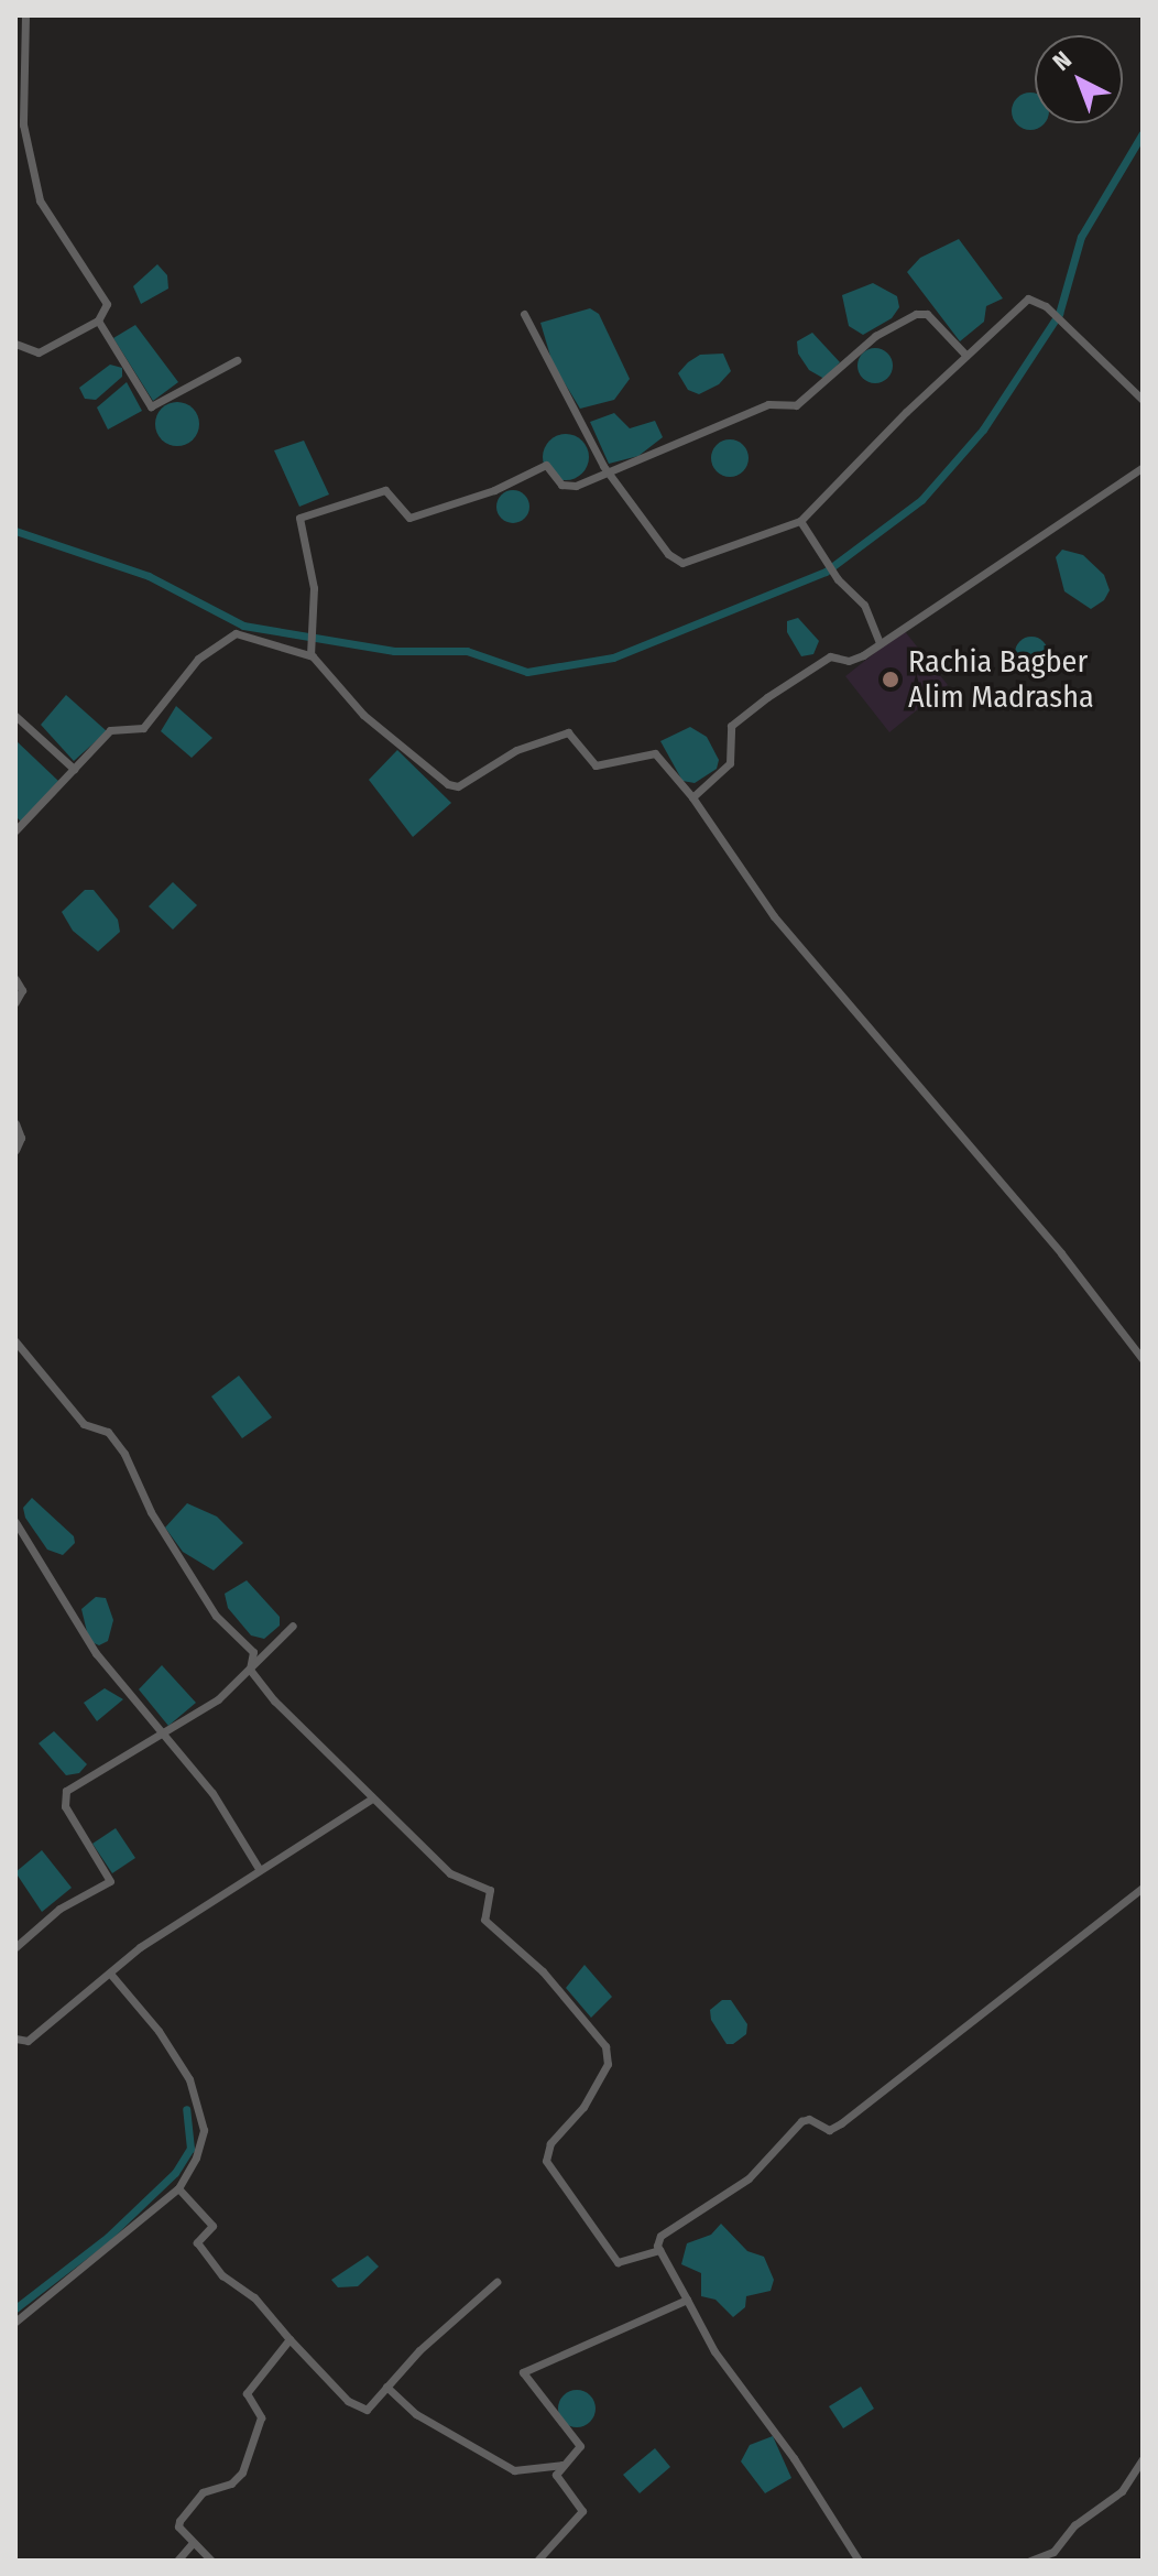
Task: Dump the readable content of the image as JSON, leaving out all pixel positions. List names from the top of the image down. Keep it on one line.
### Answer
{"places":["Rachia Bagber Alim Madrasha"],"north":"top left"}
